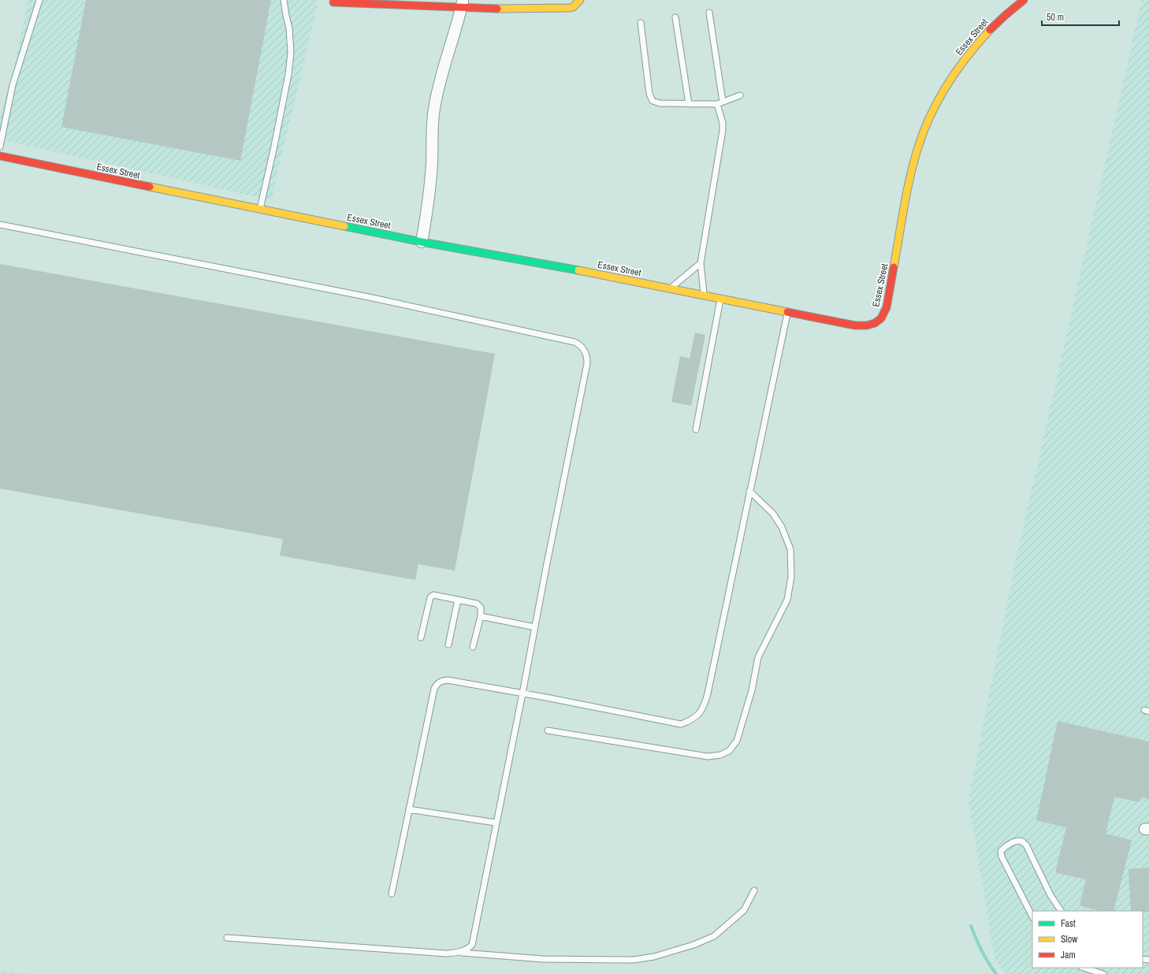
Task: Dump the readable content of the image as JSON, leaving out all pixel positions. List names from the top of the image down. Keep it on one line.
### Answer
{"streets":{"street":["Essex Street"]},"legend":["Fast","Slow","Jam"],"scale_bar":"50 m"}
